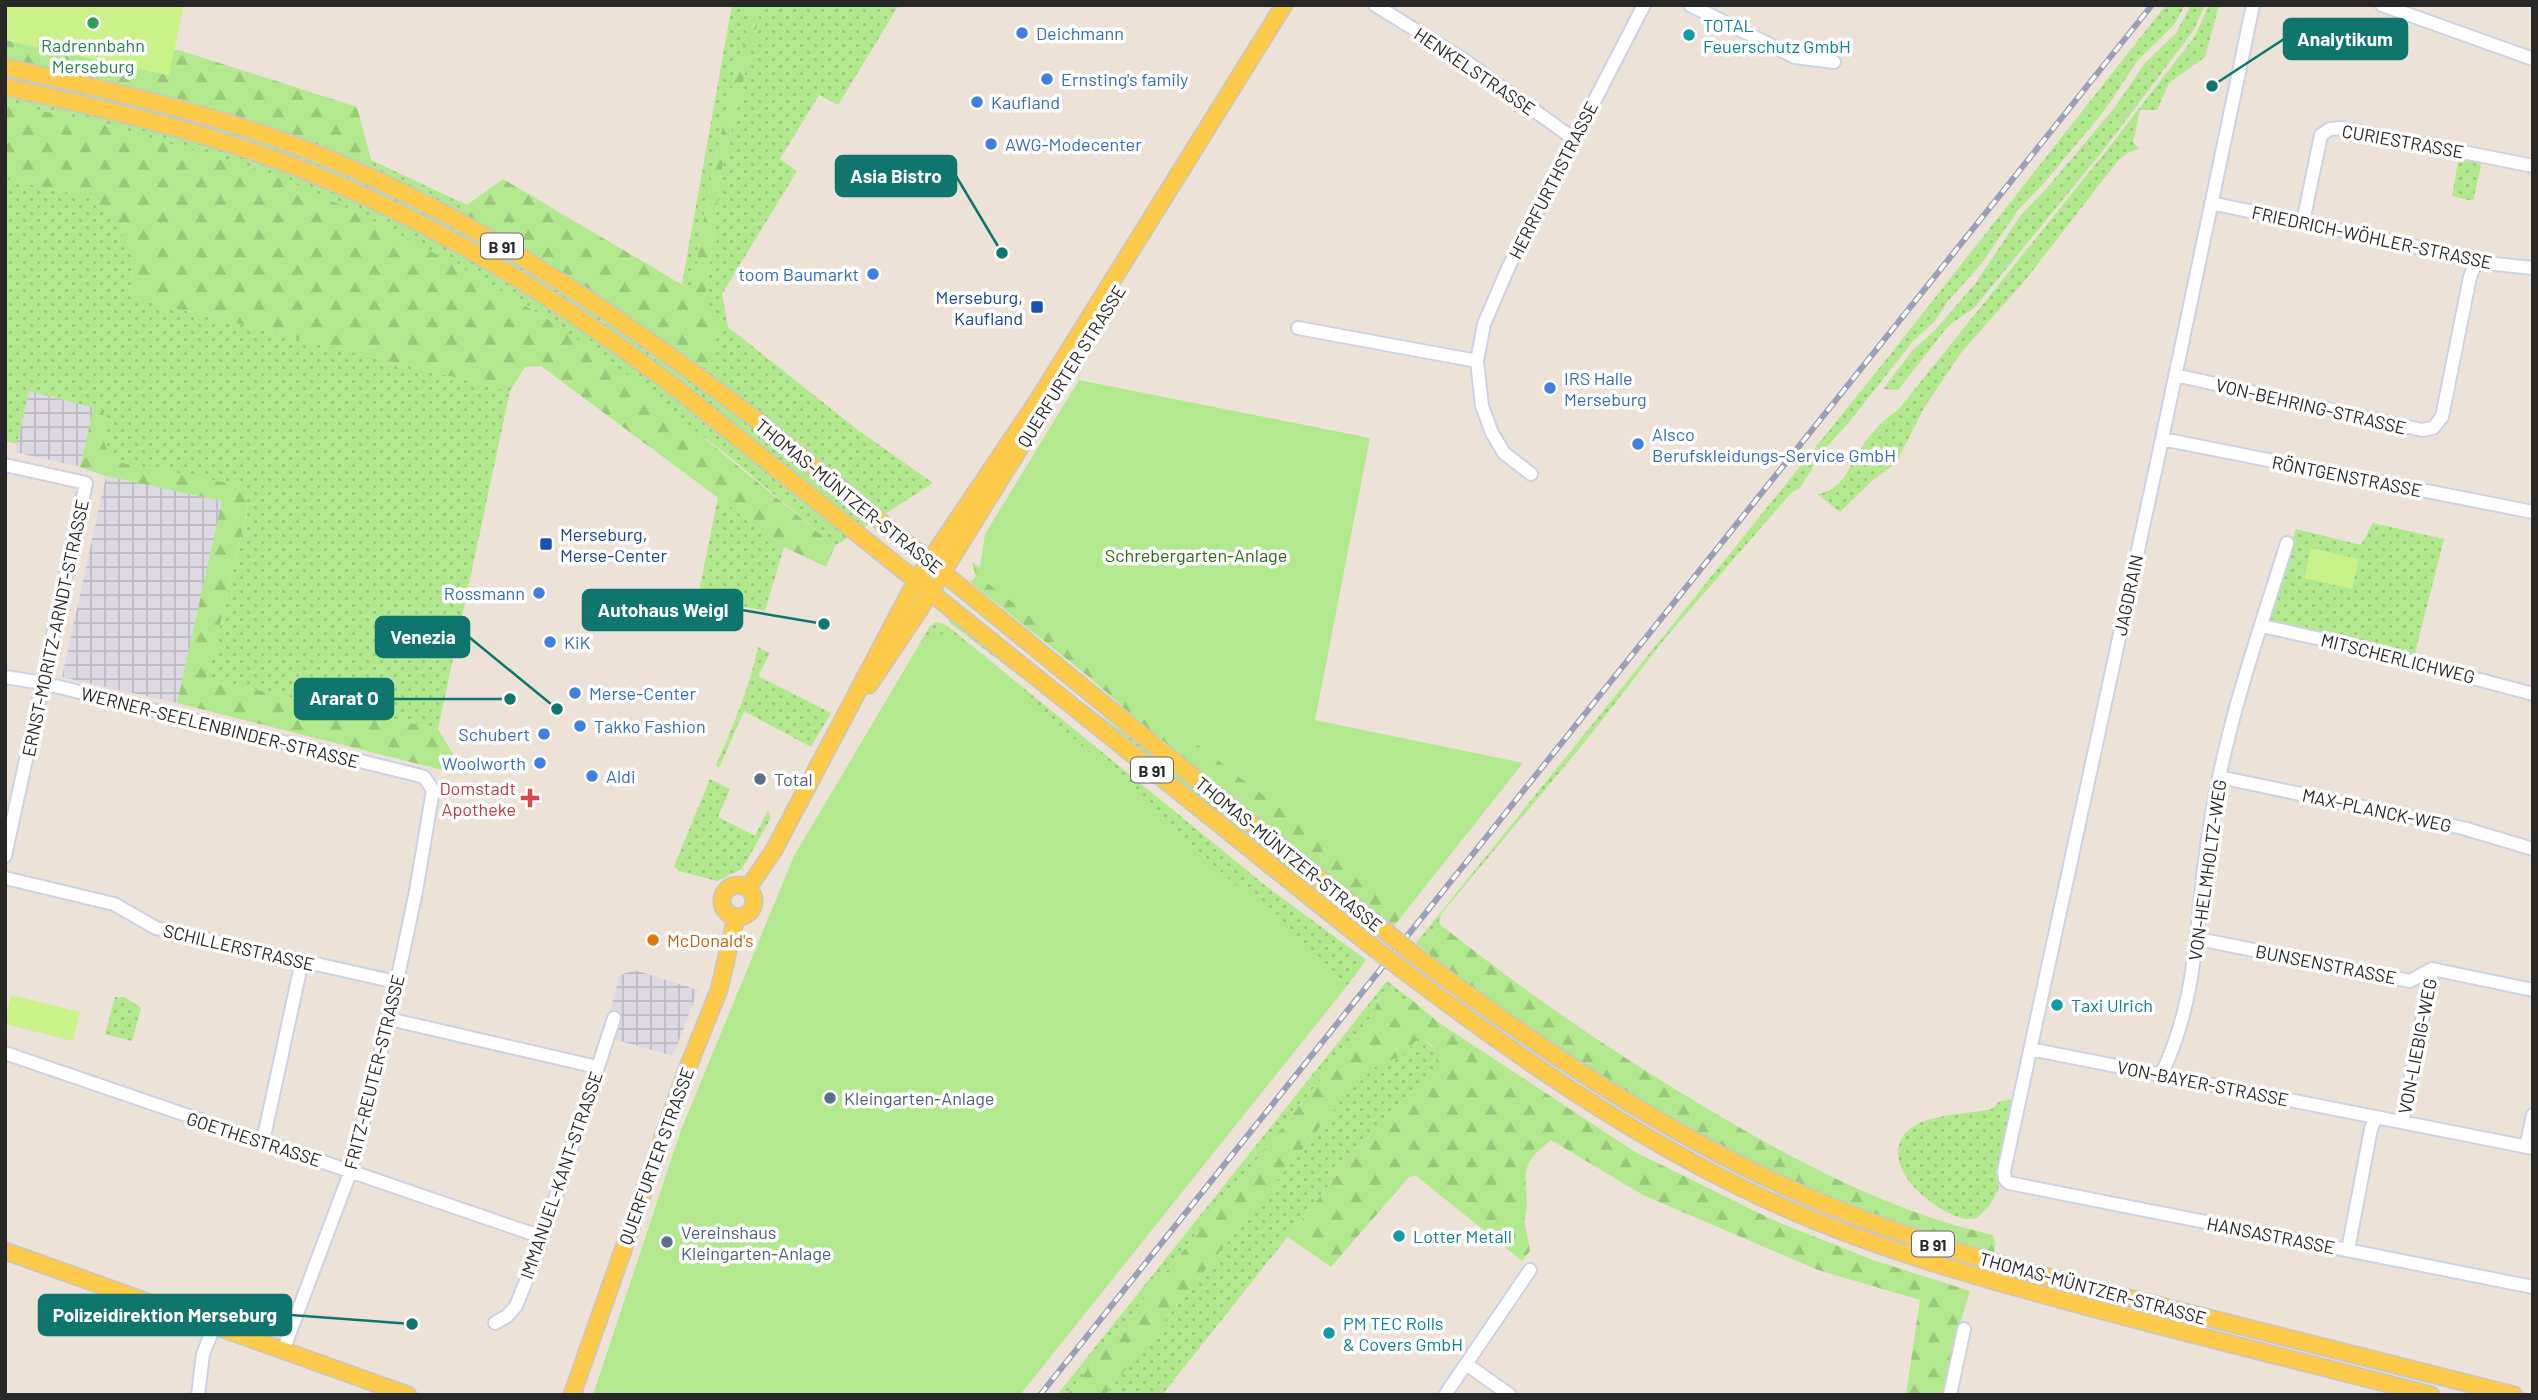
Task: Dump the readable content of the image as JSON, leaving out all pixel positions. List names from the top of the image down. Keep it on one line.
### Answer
{"streets":{"main road":["B 91","QUERFURTER STRASSE","THOMAS-MÜNTZER-STRASSE"],"street":["HENKELSTRASSE","CURIESTRASSE","HERRFURTHSTRASSE","FRIEDRICH-WÖHLER-STRASSE","VON-BEHRING-STRASSE","RÖNTGENSTRASSE","JAGDRAIN","ERNST-MORITZ-ARNDT-STRASSE","MITSCHERLICHWEG","WERNER-SEELENBINDER-STRASSE","MAX-PLANCK-WEG","VON-HELMHOLTZ-WEG","SCHILLERSTRASSE","BUNSENSTRASSE","VON-LIEBIG-WEG","FRITZ-REUTER-STRASSE","VON-BAYER-STRASSE","GOETHESTRASSE","IMMANUEL-KANT-STRASSE","HANSASTRASSE"]},"crossings":[["HENKELSTRASSE","HERRFURTHSTRASSE"],["CURIESTRASSE","FRIEDRICH-WÖHLER-STRASSE"],["FRIEDRICH-WÖHLER-STRASSE","VON-BEHRING-STRASSE"],["FRIEDRICH-WÖHLER-STRASSE","JAGDRAIN"],["QUERFURTER STRASSE","THOMAS-MÜNTZER-STRASSE"],["VON-BEHRING-STRASSE","JAGDRAIN"],["RÖNTGENSTRASSE","JAGDRAIN"],["JAGDRAIN","VON-BAYER-STRASSE"],["JAGDRAIN","HANSASTRASSE"],["ERNST-MORITZ-ARNDT-STRASSE","WERNER-SEELENBINDER-STRASSE"],["MITSCHERLICHWEG","VON-HELMHOLTZ-WEG"],["WERNER-SEELENBINDER-STRASSE","FRITZ-REUTER-STRASSE"],["MAX-PLANCK-WEG","VON-HELMHOLTZ-WEG"],["VON-HELMHOLTZ-WEG","BUNSENSTRASSE"],["VON-HELMHOLTZ-WEG","VON-BAYER-STRASSE"],["SCHILLERSTRASSE","FRITZ-REUTER-STRASSE"],["BUNSENSTRASSE","VON-LIEBIG-WEG"],["VON-LIEBIG-WEG","VON-BAYER-STRASSE"],["FRITZ-REUTER-STRASSE","GOETHESTRASSE"],["GOETHESTRASSE","IMMANUEL-KANT-STRASSE"]],"parks":["Schrebergarten-Anlage"],"places":{"other":["Radrennbahn Merseburg","Deichmann","TOTAL Feuerschutz GmbH","Ernsting's family","Analytikum","Kaufland","AWG-Modecenter","Asia Bistro","toom Baumarkt","IRS Halle Merseburg","Alsco Berufskleidungs-Service GmbH","Rossmann","Autohaus Weigl","KiK","Merse-Center","Ararat O","Venezia","Takko Fashion","Schubert","Woolworth","Aldi","Total","McDonald's","Taxi Ulrich","Kleingarten-Anlage","Lotter Metall","Vereinshaus Kleingarten-Anlage","Polizeidirektion Merseburg","PM TEC Rolls & Covers GmbH"],"transit":["Merseburg, Kaufland","Merseburg, Merse-Center"],"health":["Domstadt Apotheke"]}}
